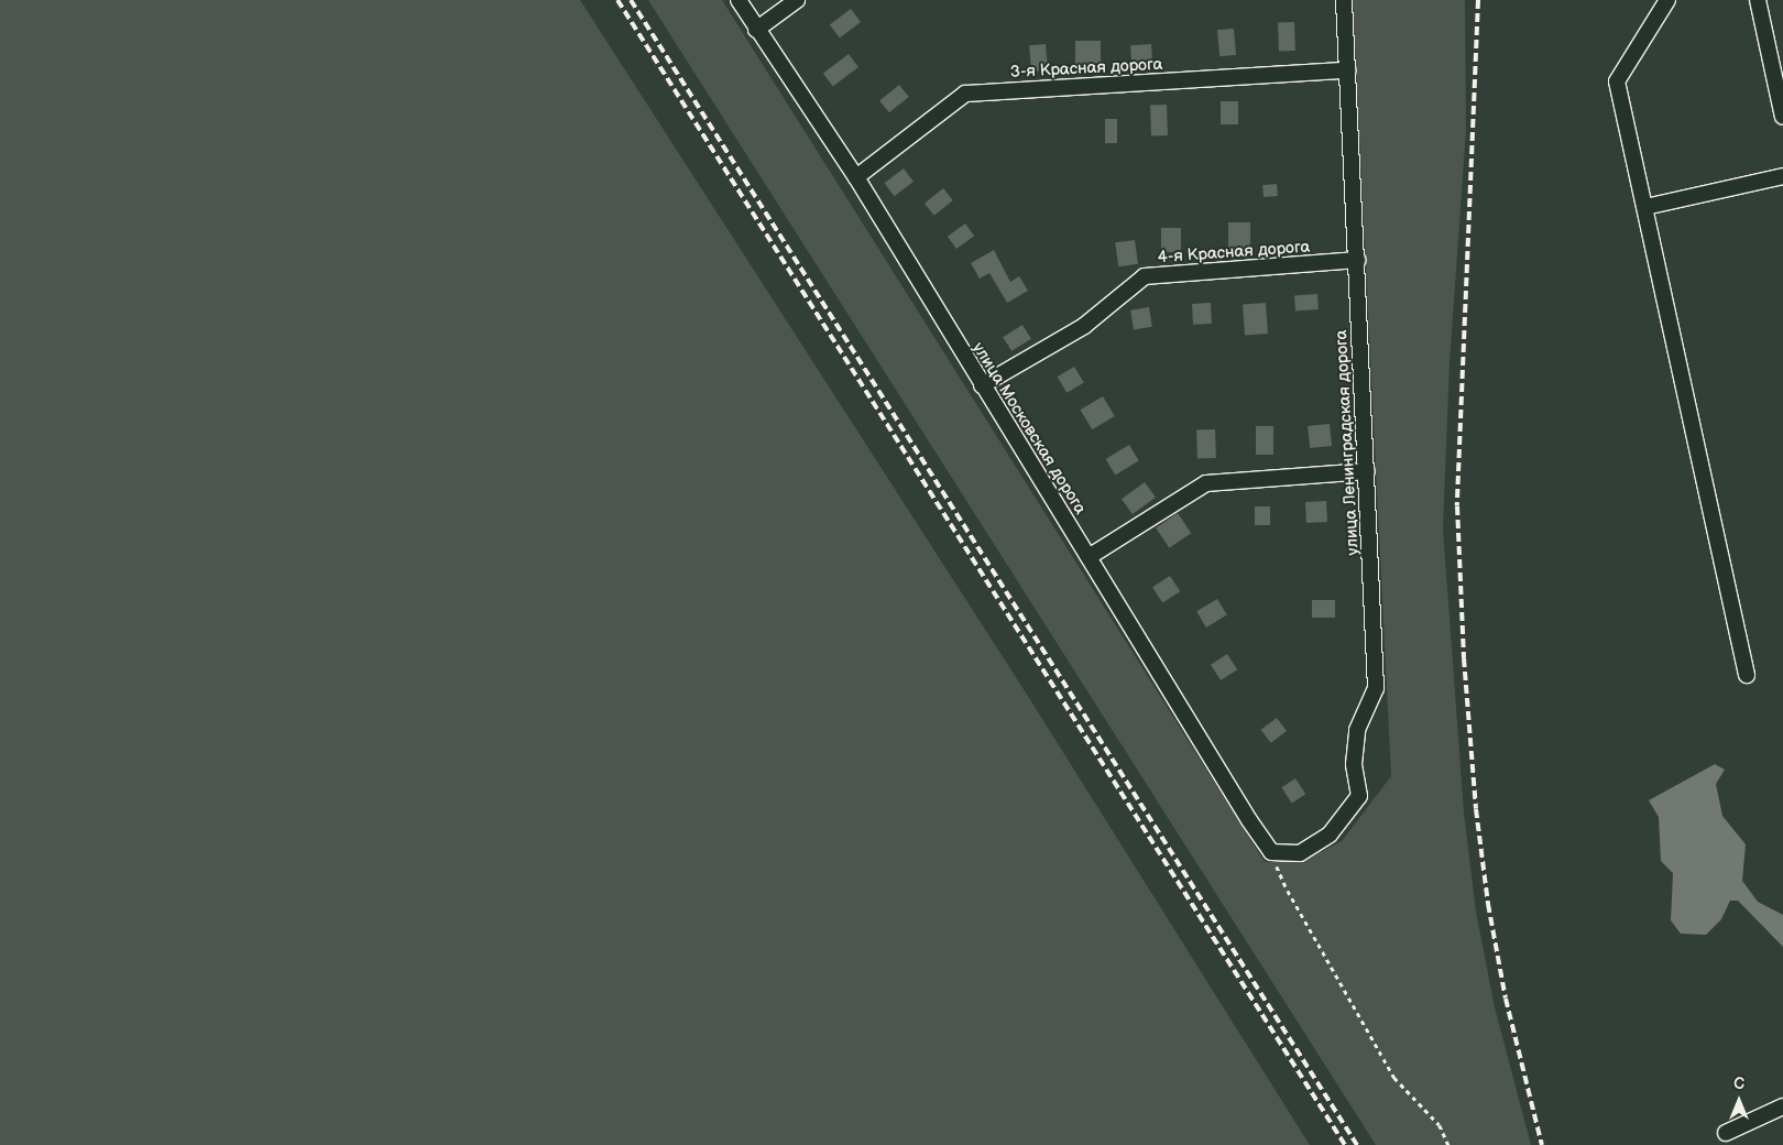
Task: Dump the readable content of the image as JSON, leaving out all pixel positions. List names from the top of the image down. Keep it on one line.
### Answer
{"streets":{"street":["3-я Красная дорога","4-я Красная дорога","улица Московская дорога","улица Ленинградская дорога"]},"crossings":[["3-я Красная дорога","улица Московская дорога"],["3-я Красная дорога","улица Ленинградская дорога"],["4-я Красная дорога","улица Московская дорога"],["4-я Красная дорога","улица Ленинградская дорога"],["улица Московская дорога","улица Ленинградская дорога"]],"north":"top"}
